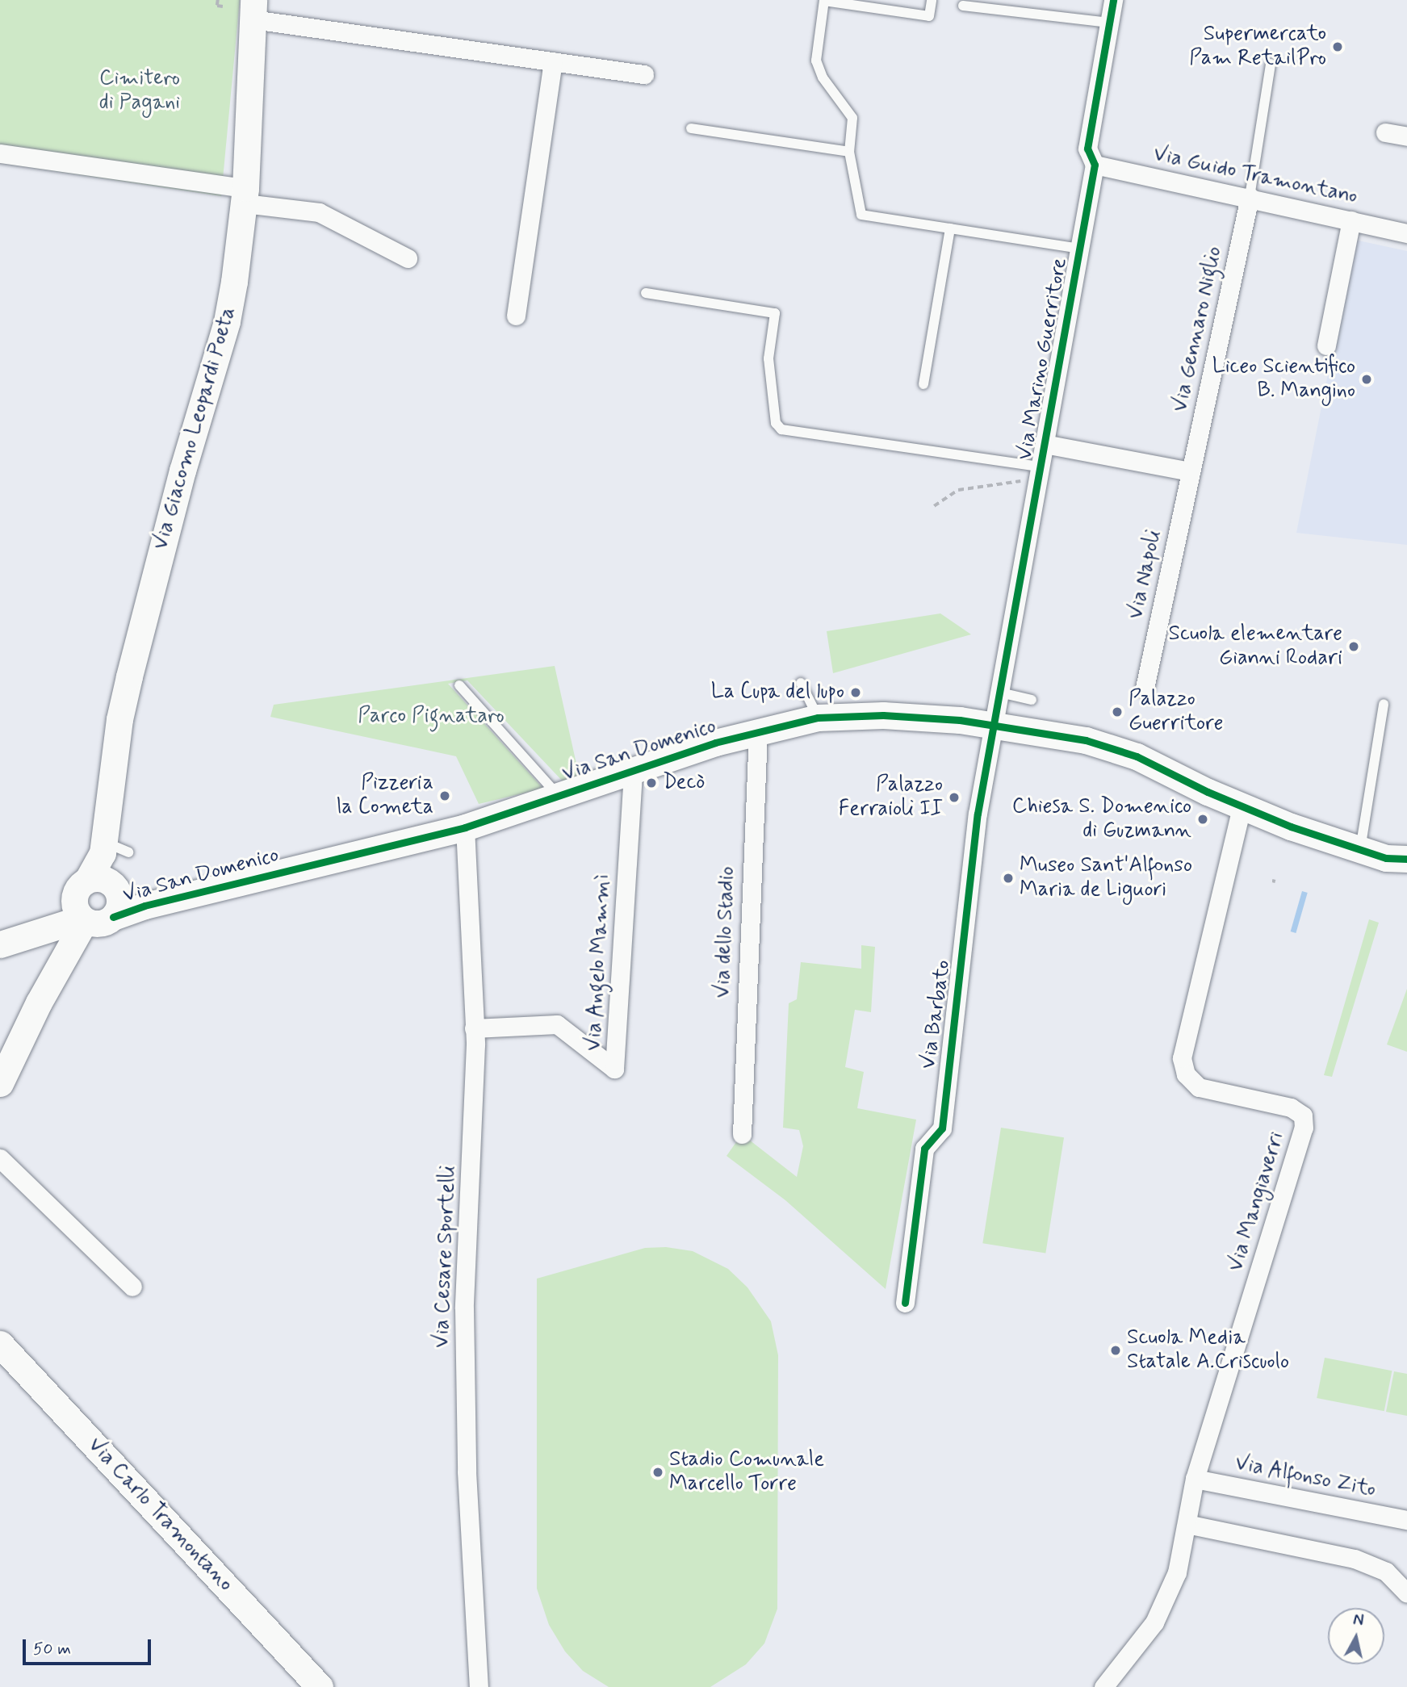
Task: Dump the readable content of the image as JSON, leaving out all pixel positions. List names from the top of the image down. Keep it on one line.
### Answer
{"streets":{"street":["Via Guido Tramontano","Via Gennaro Niglio","Via Marino Guerritore","Via Giacomo Leopardi Poeta","Via Napoli","Via San Domenico","Via dello Stadio","Via Angelo Mammì","Via Barbato","Via Mangiaverri","Via Cesare Sportelli","Via Alfonso Zito","Via Carlo Tramontano"]},"crossings":[["Via Guido Tramontano","Via Gennaro Niglio"],["Via Guido Tramontano","Via Marino Guerritore"],["Via Gennaro Niglio","Via Napoli"],["Via Marino Guerritore","Via San Domenico"],["Via Marino Guerritore","Via Barbato"],["Via Giacomo Leopardi Poeta","Via San Domenico"],["Via San Domenico","Via dello Stadio"],["Via San Domenico","Via Angelo Mammì"],["Via San Domenico","Via Barbato"],["Via San Domenico","Via Mangiaverri"],["Via San Domenico","Via Cesare Sportelli"],["Via Angelo Mammì","Via Cesare Sportelli"],["Via Mangiaverri","Via Alfonso Zito"]],"parks":["Cimitero di Pagani","Parco Pignataro"],"places":["Supermercato Pam RetailPro","Liceo Scientifico B. Mangino","Scuola elementare Gianni Rodari","La Cupa del lupo","Palazzo Guerritore","Decò","Pizzeria la Cometa","Palazzo Ferraioli II","Chiesa S. Domenico di Guzmann","Museo Sant'Alfonso Maria de Liguori","Scuola Media Statale A.Criscuolo","Stadio Comunale Marcello Torre"],"scale_bar":"50 m","north":"top"}
